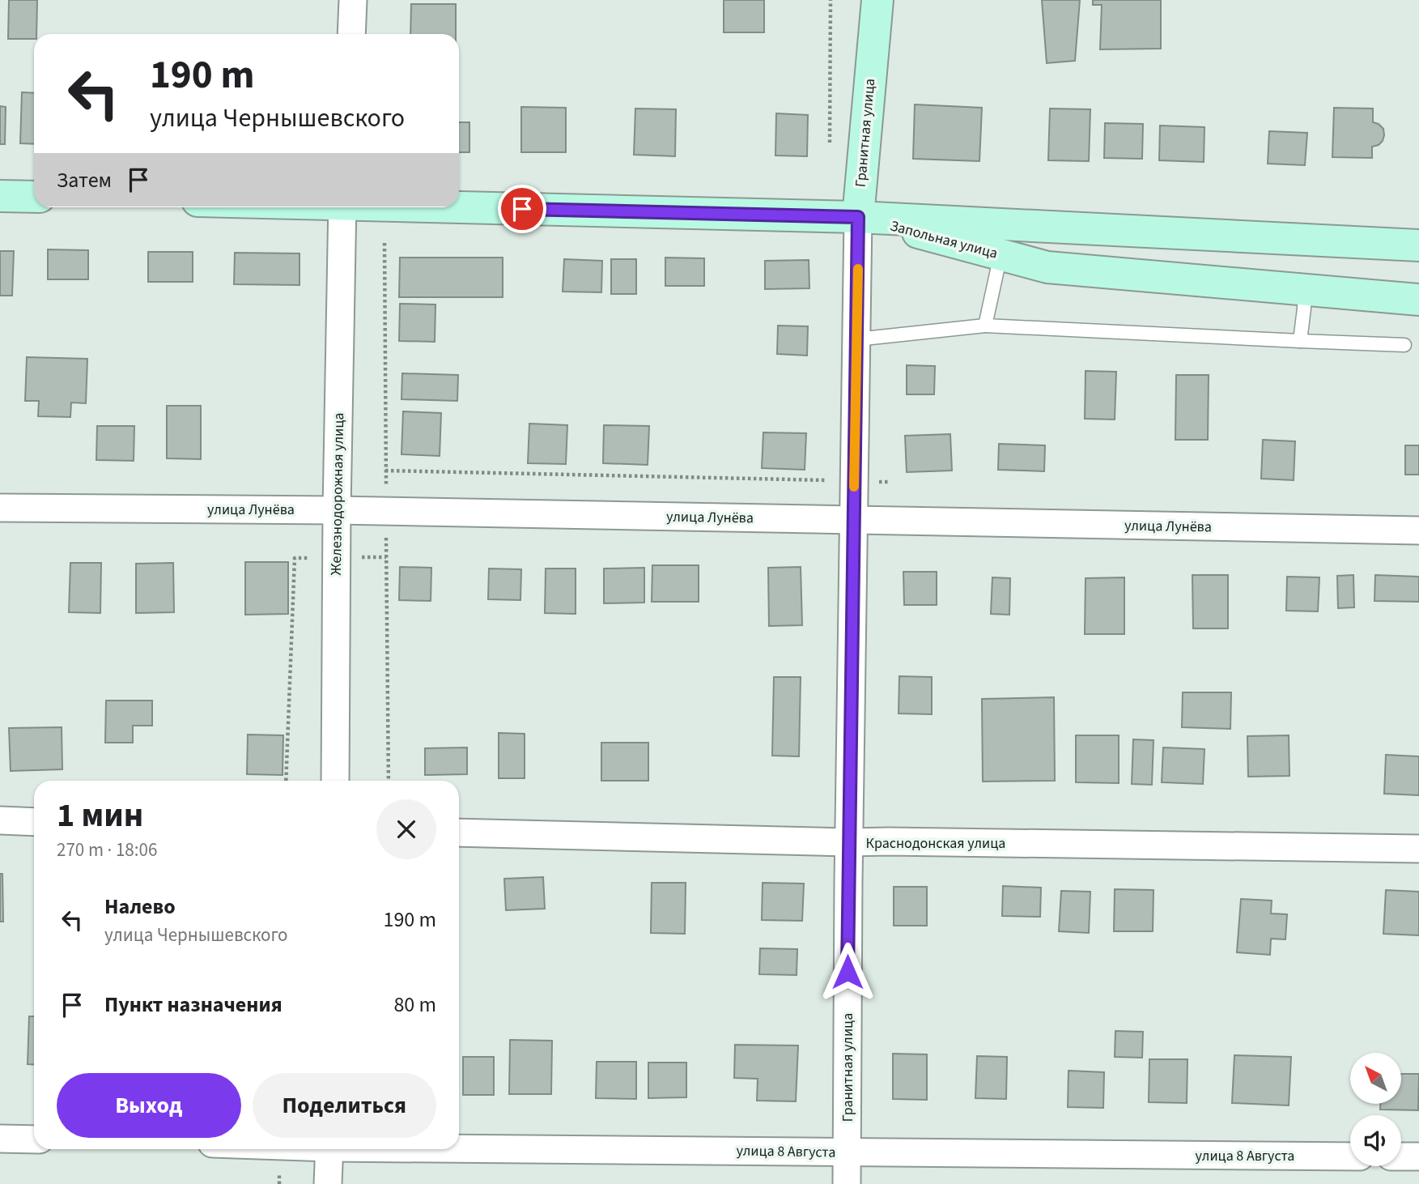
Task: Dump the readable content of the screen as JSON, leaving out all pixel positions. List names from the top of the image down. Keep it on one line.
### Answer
{"streets":{"street":["Гранитная улица","Запольная улица","Железнодорожная улица","улица Лунёва","Краснодонская улица","улица 8 Августа"]},"crossings":[["Гранитная улица","Запольная улица"],["Гранитная улица","улица Лунёва"],["Гранитная улица","Краснодонская улица"],["Гранитная улица","улица 8 Августа"],["Железнодорожная улица","улица Лунёва"]],"north":"top left","page":{"turn":["190 m","улица Чернышевского"],"then":"Затем","heading":["1 мин","270 m · 18:06"],"list":[{"name":"Налево","note":"улица Чернышевского","value":"190 m"},{"name":"Пункт назначения","value":"80 m"}],"buttons":["Выход","Поделиться"]}}
